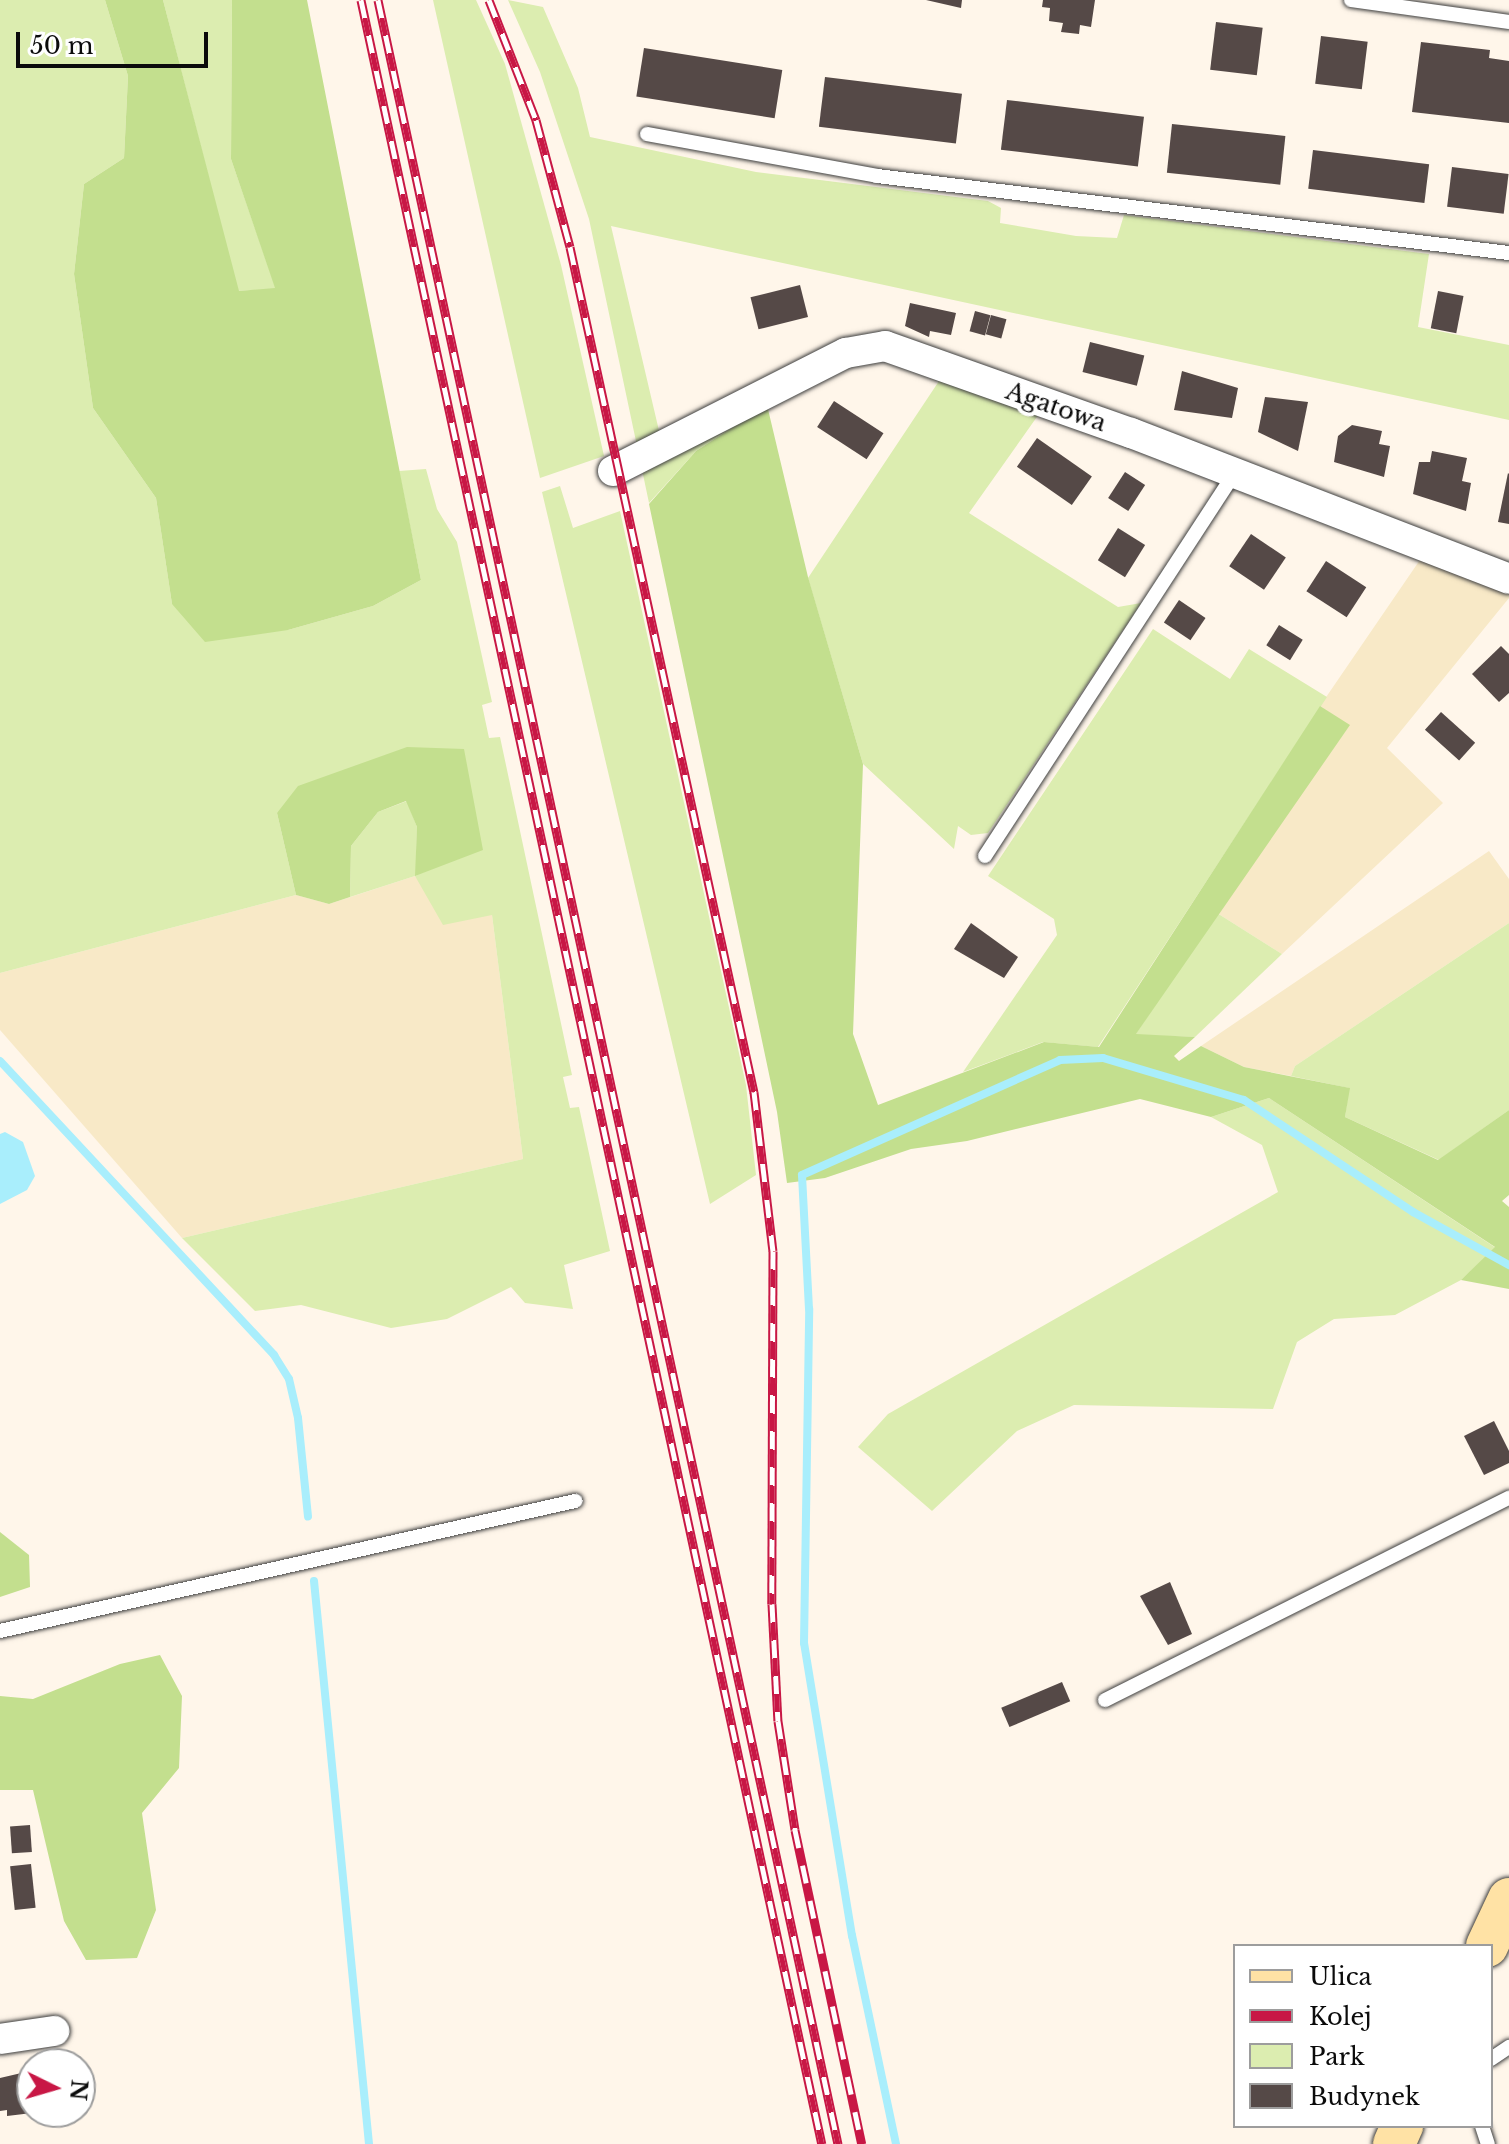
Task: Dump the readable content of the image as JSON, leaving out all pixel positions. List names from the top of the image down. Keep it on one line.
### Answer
{"streets":{"street":["Agatowa"]},"legend":["Ulica","Kolej","Park","Budynek"],"scale_bar":"50 m","north":"right"}
